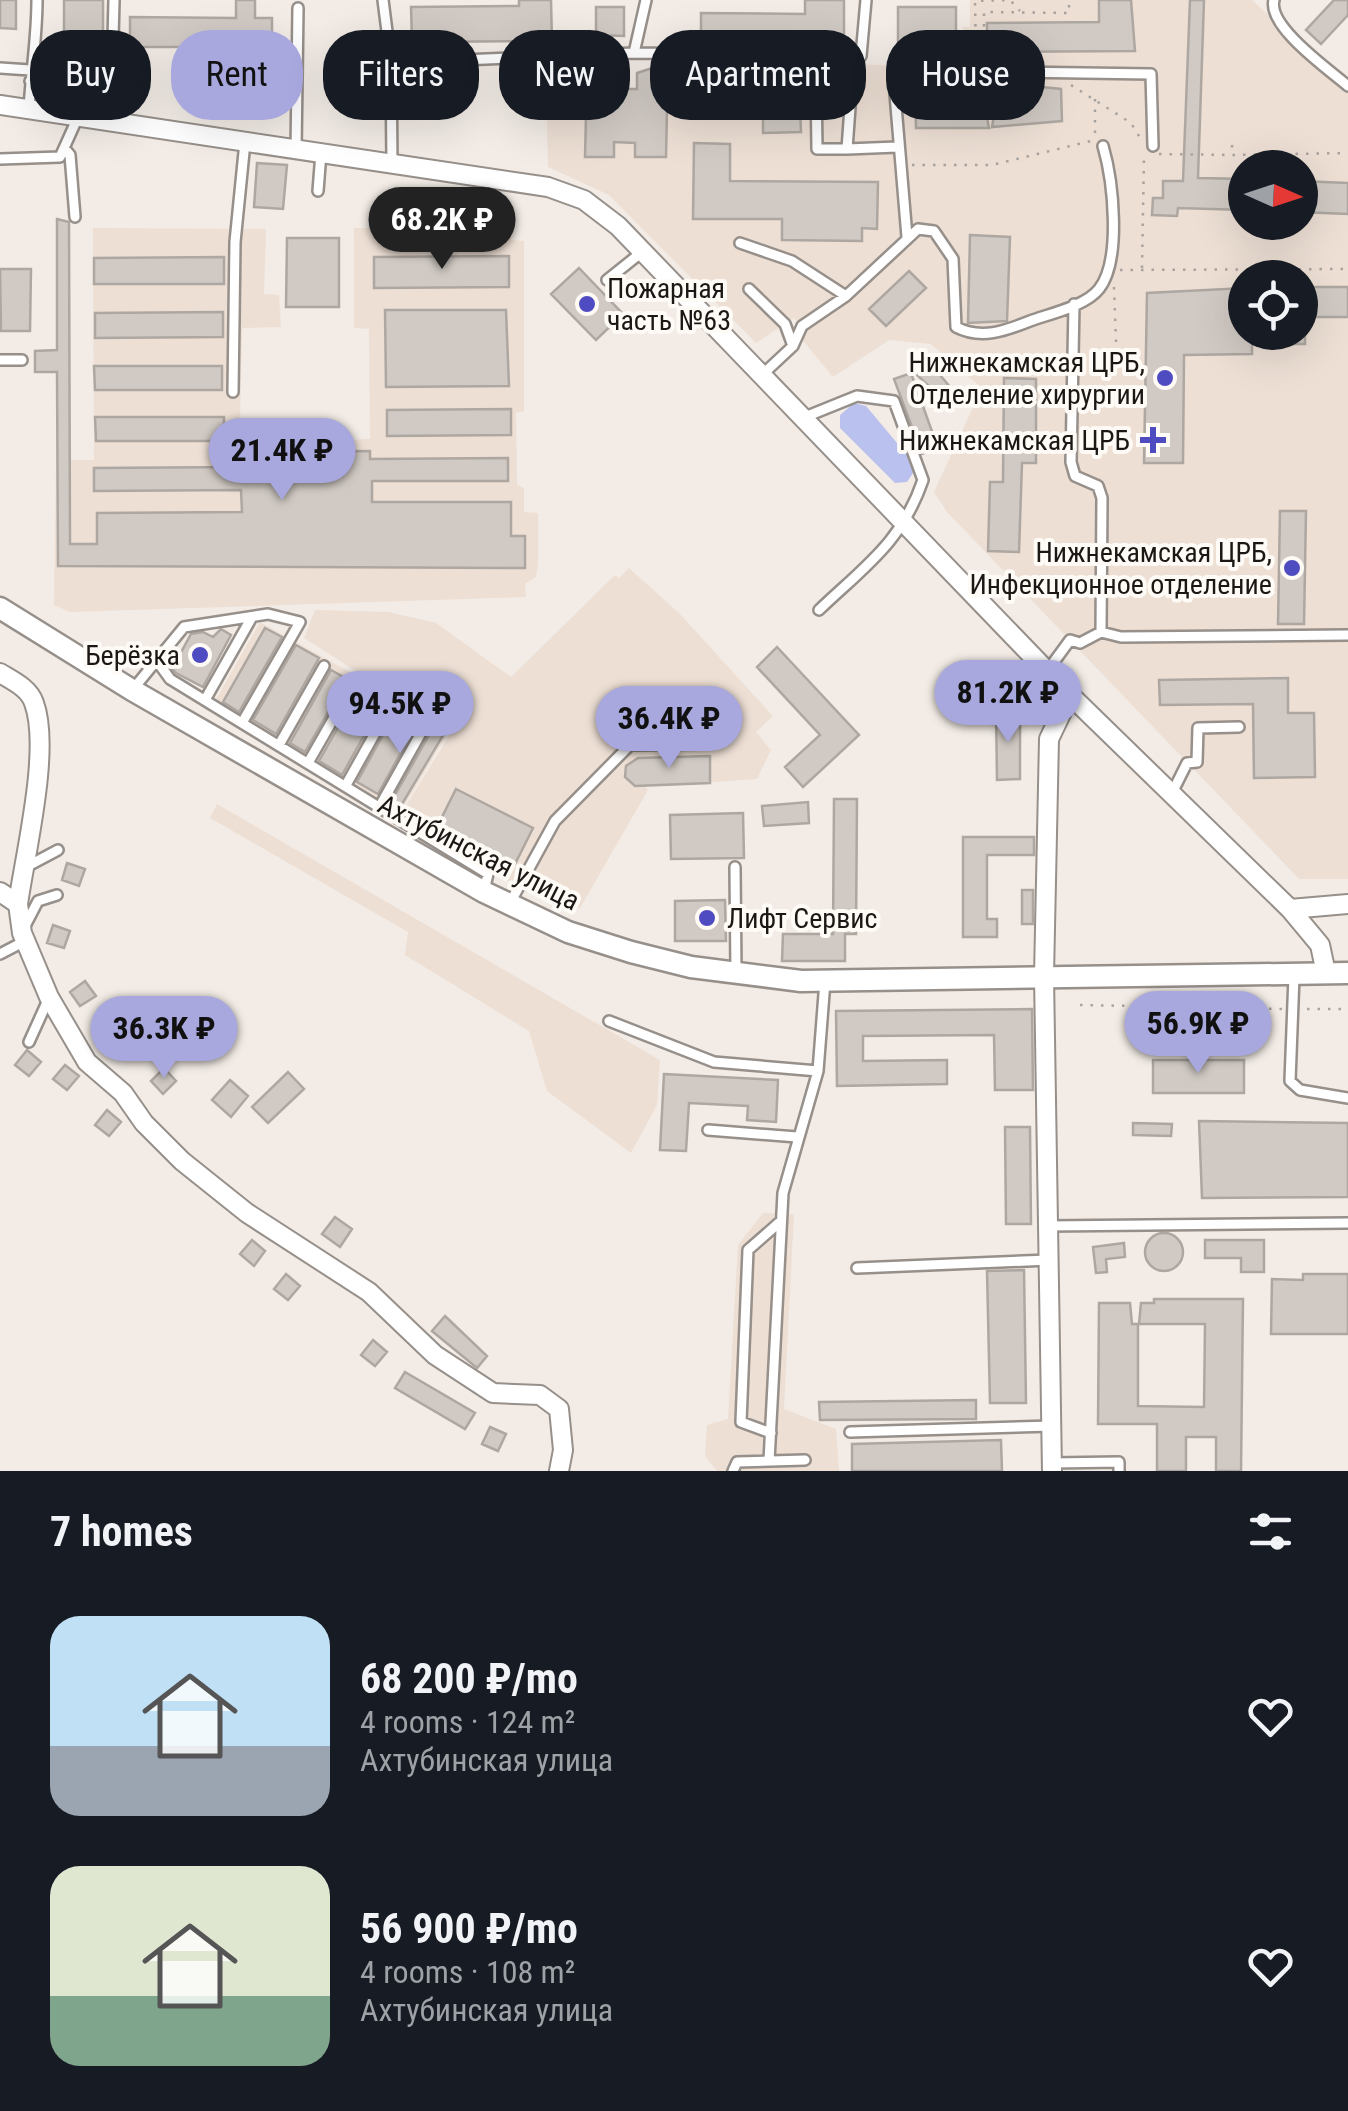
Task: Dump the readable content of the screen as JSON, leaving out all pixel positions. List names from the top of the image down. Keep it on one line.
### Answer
{"streets":{"street":["Ахтубинская улица"]},"places":{"other":["Пожарная часть №63","Нижнекамская ЦРБ, Отделение хирургии","Нижнекамская ЦРБ, Инфекционное отделение","Берёзка","Лифт Сервис"],"health":["Нижнекамская ЦРБ"]},"north":"right","page":{"chip":["Buy","Rent","Filters","New","Apartment","House"],"price":["68.2K ₽","21.4K ₽","81.2K ₽","94.5K ₽","36.4K ₽","56.9K ₽","36.3K ₽"],"heading":"7 homes","list":[{"name":"68 200 ₽/mo","note":"4 rooms · 124 m² · Ахтубинская улица"},{"name":"56 900 ₽/mo","note":"4 rooms · 108 m² · Ахтубинская улица"}]}}
